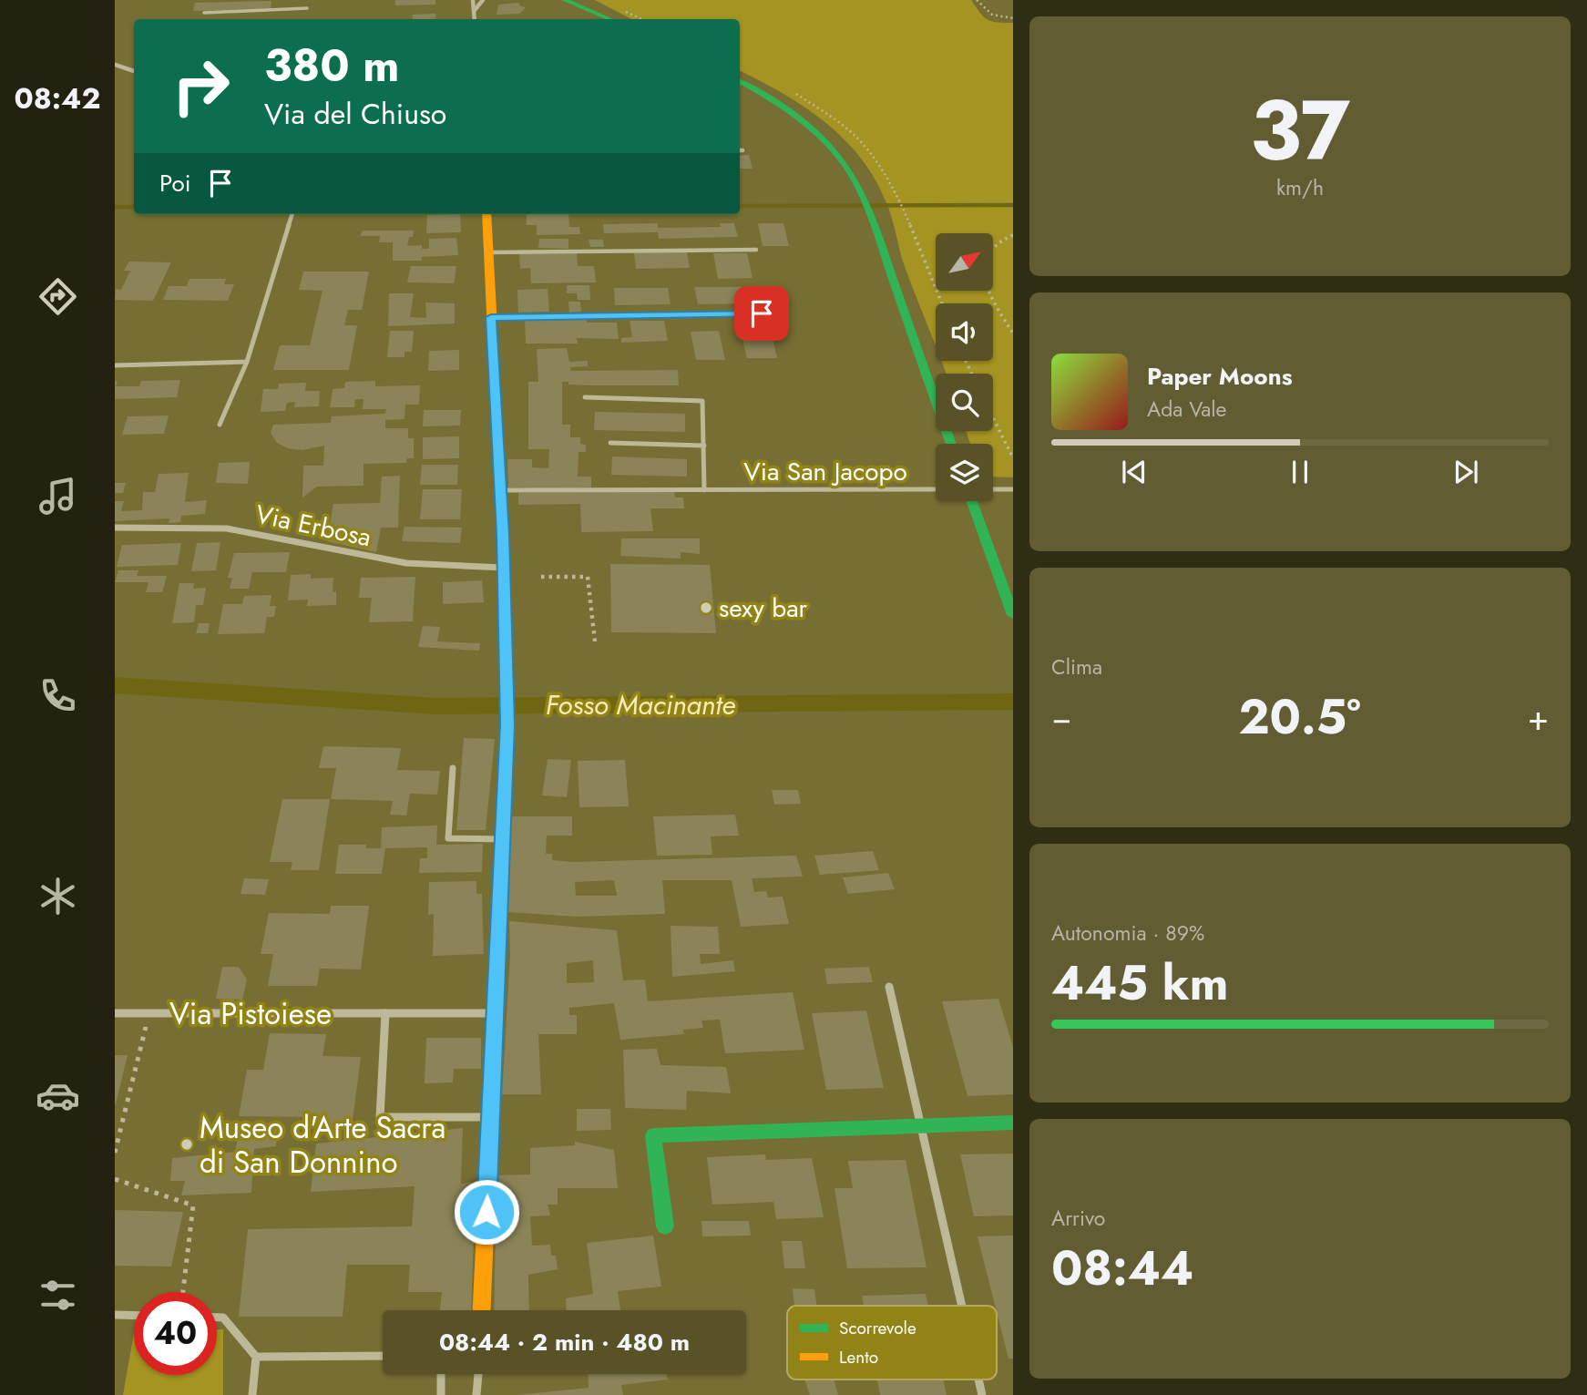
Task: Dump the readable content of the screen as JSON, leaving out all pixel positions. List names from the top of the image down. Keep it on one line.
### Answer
{"streets":{"street":["Via San Jacopo","Via Erbosa","Via Pistoiese"]},"water":["Fosso Macinante"],"places":["sexy bar","Museo d'Arte Sacra di San Donnino"],"legend":["Scorrevole","Lento"],"north":"top right","page":{"tabs":"08:42","tile":[["37","km/h"],"Clima",["Autonomia · 89%","445 km"],["Arrivo","08:44"]],"turn":["380 m","Via del Chiuso"],"then":"Poi","song":["Paper Moons","Ada Vale"],"heat":["−","20.5°","+"],"limit":"40","trip":"08:44 · 2 min · 480 m"}}
